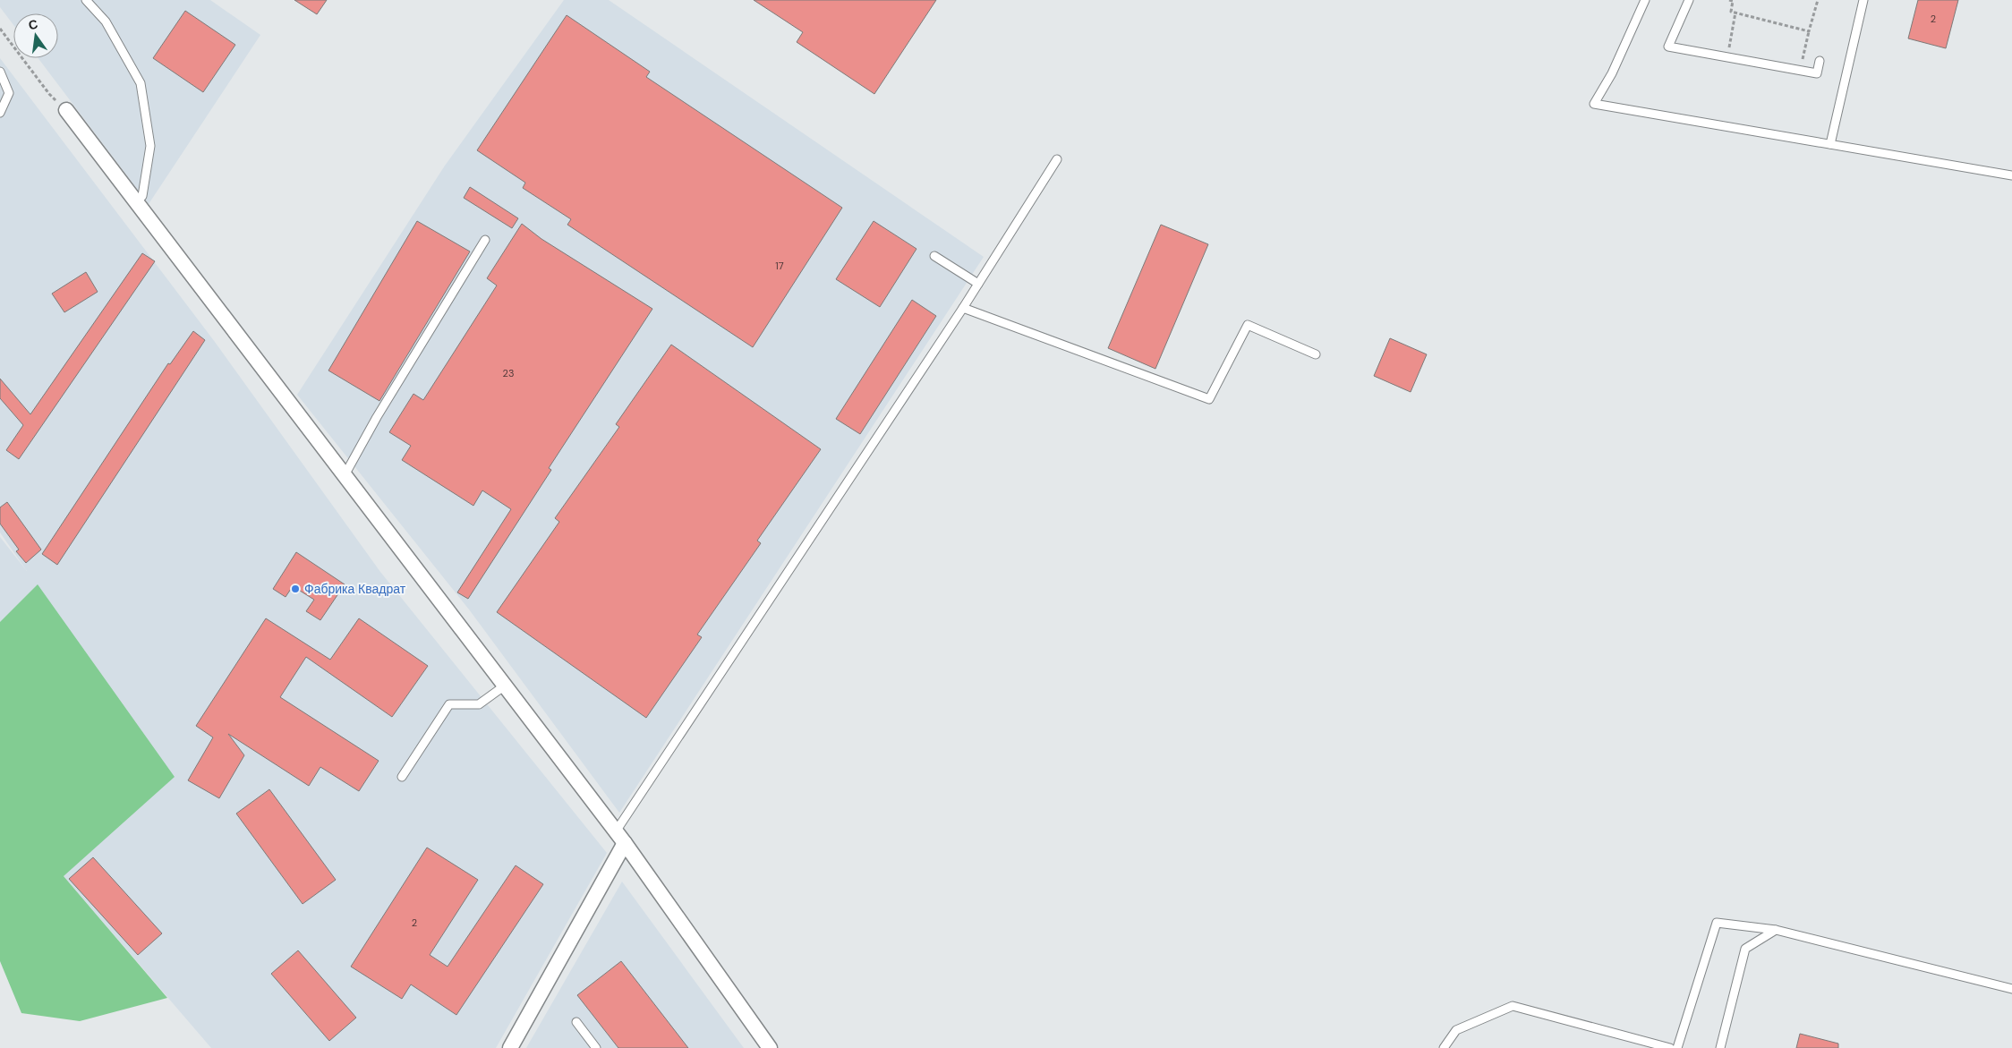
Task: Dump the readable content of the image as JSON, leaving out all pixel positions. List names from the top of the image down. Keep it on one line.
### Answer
{"places":["Фабрика Квадрат"],"house_numbers":["2","17","23","2"],"north":"top"}
